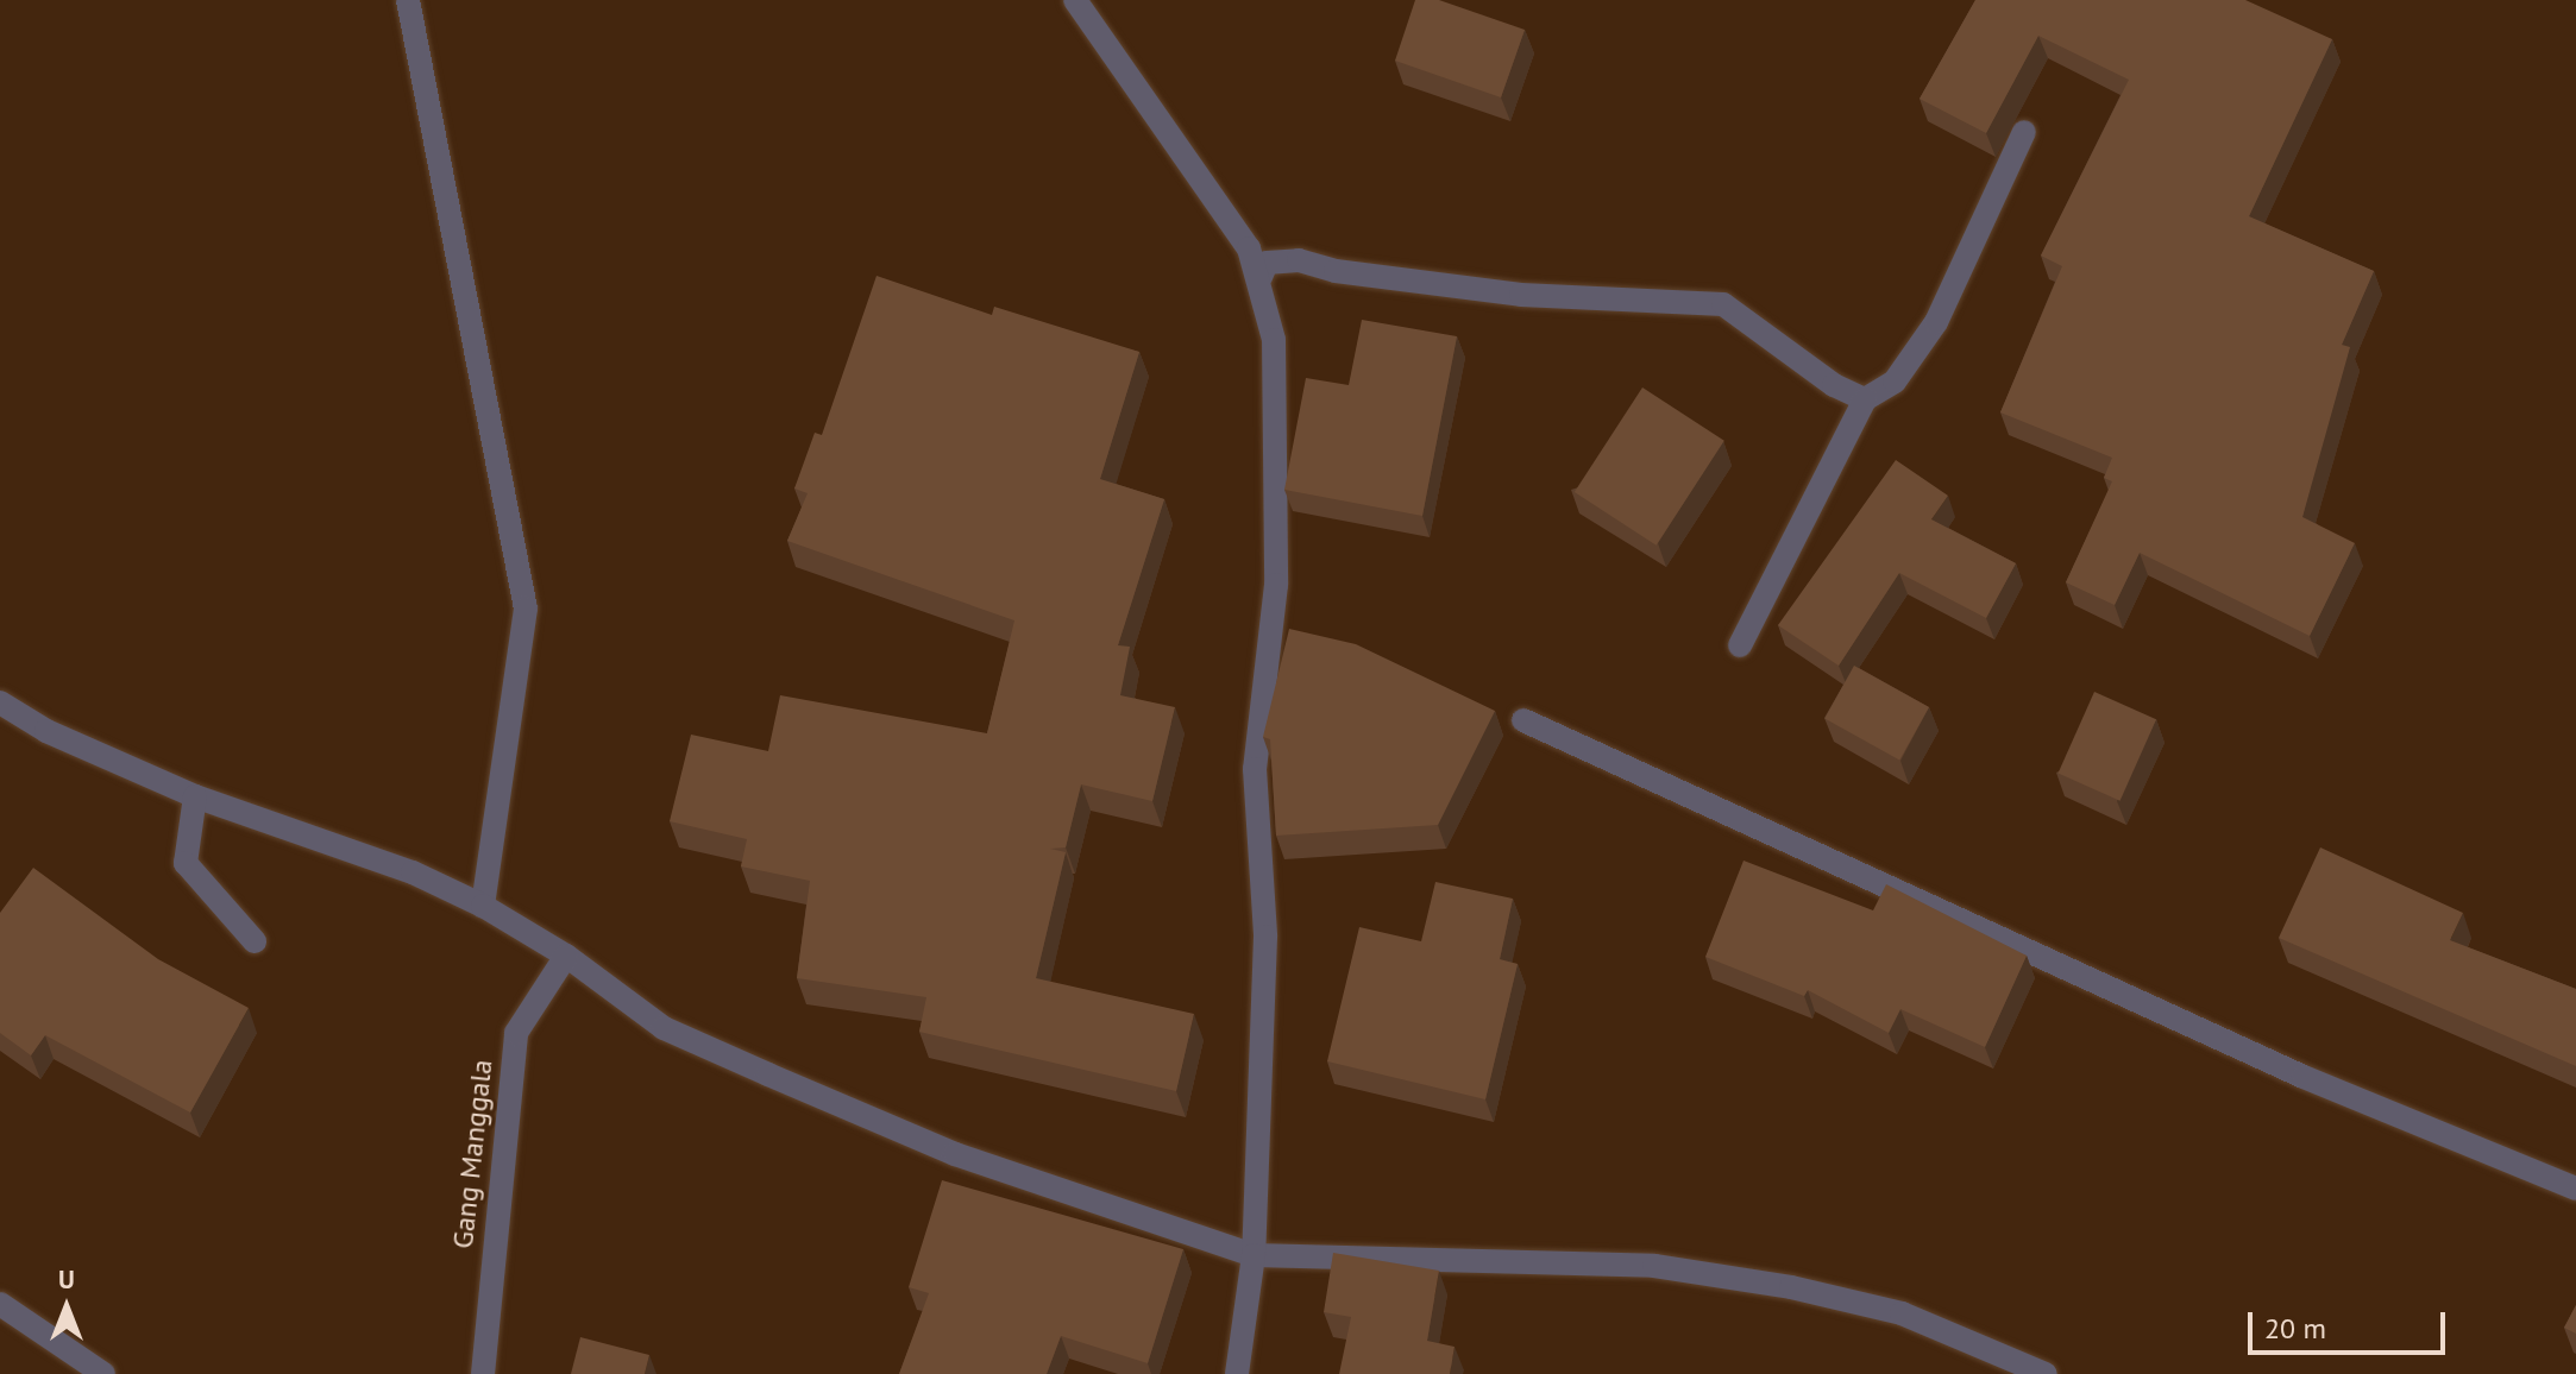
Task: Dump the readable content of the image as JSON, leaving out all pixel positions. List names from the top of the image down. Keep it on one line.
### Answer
{"streets":{"street":["Gang Manggala"]},"scale_bar":"20 m","north":"top"}
